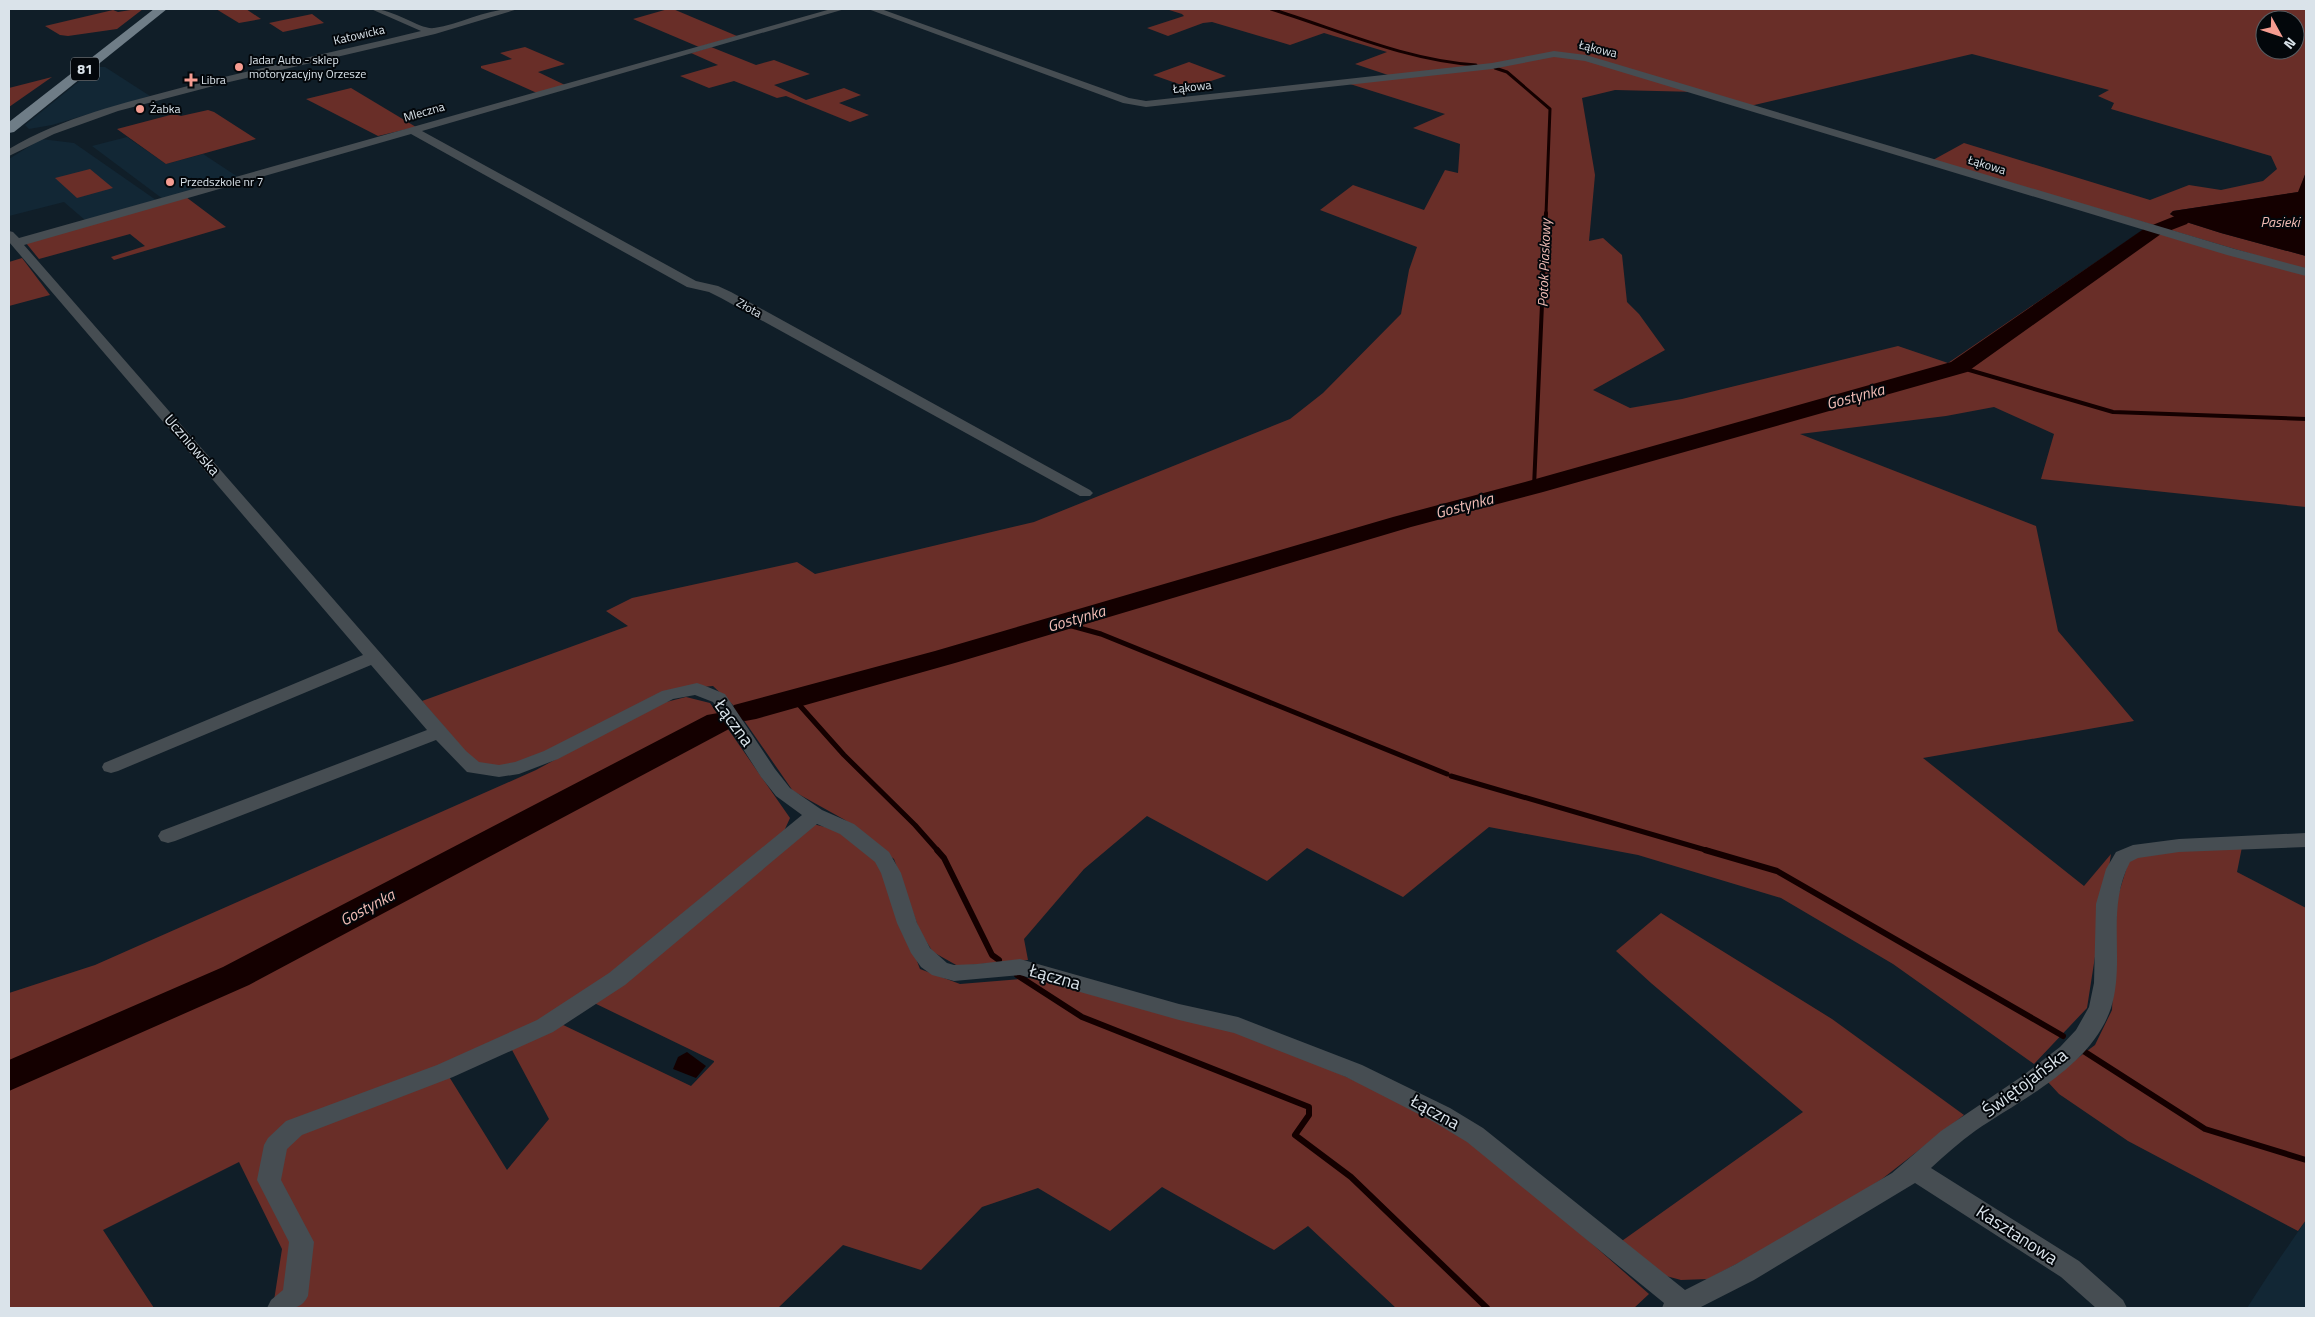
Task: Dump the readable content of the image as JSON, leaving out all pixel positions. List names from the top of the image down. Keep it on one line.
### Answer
{"streets":{"main road":["81"],"street":["Katowicka","Łąkowa","Mleczna","Złota","Uczniowska","Łączna","Świętojańska","Kasztanowa"]},"crossings":[["Mleczna","Złota"],["Mleczna","Uczniowska"],["Uczniowska","Łączna"],["Łączna","Świętojańska"],["Świętojańska","Kasztanowa"]],"water":["Pasieki","Potok Piaskowy","Gostynka"],"places":{"other":["Jadar Auto - sklep motoryzacyjny Orzesze","Żabka","Przedszkole nr 7"],"health":["Libra"]},"north":"bottom right"}
